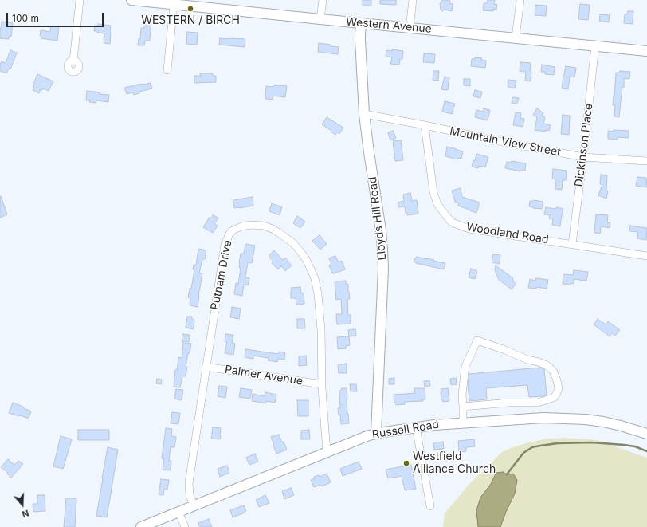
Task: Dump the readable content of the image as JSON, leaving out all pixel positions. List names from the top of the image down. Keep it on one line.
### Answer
{"streets":{"main road":["Western Avenue","Lloyds Hill Road","Russell Road"],"street":["Mountain View Street","Dickinson Place","Woodland Road","Putnam Drive","Palmer Avenue"]},"crossings":[["Western Avenue","Dickinson Place"],["Western Avenue","Lloyds Hill Road"],["Mountain View Street","Dickinson Place"],["Mountain View Street","Lloyds Hill Road"],["Mountain View Street","Woodland Road"],["Dickinson Place","Woodland Road"],["Lloyds Hill Road","Russell Road"],["Putnam Drive","Palmer Avenue"],["Putnam Drive","Russell Road"]],"places":["WESTERN / BIRCH","Westfield Alliance Church"],"scale_bar":"100 m","north":"bottom"}
